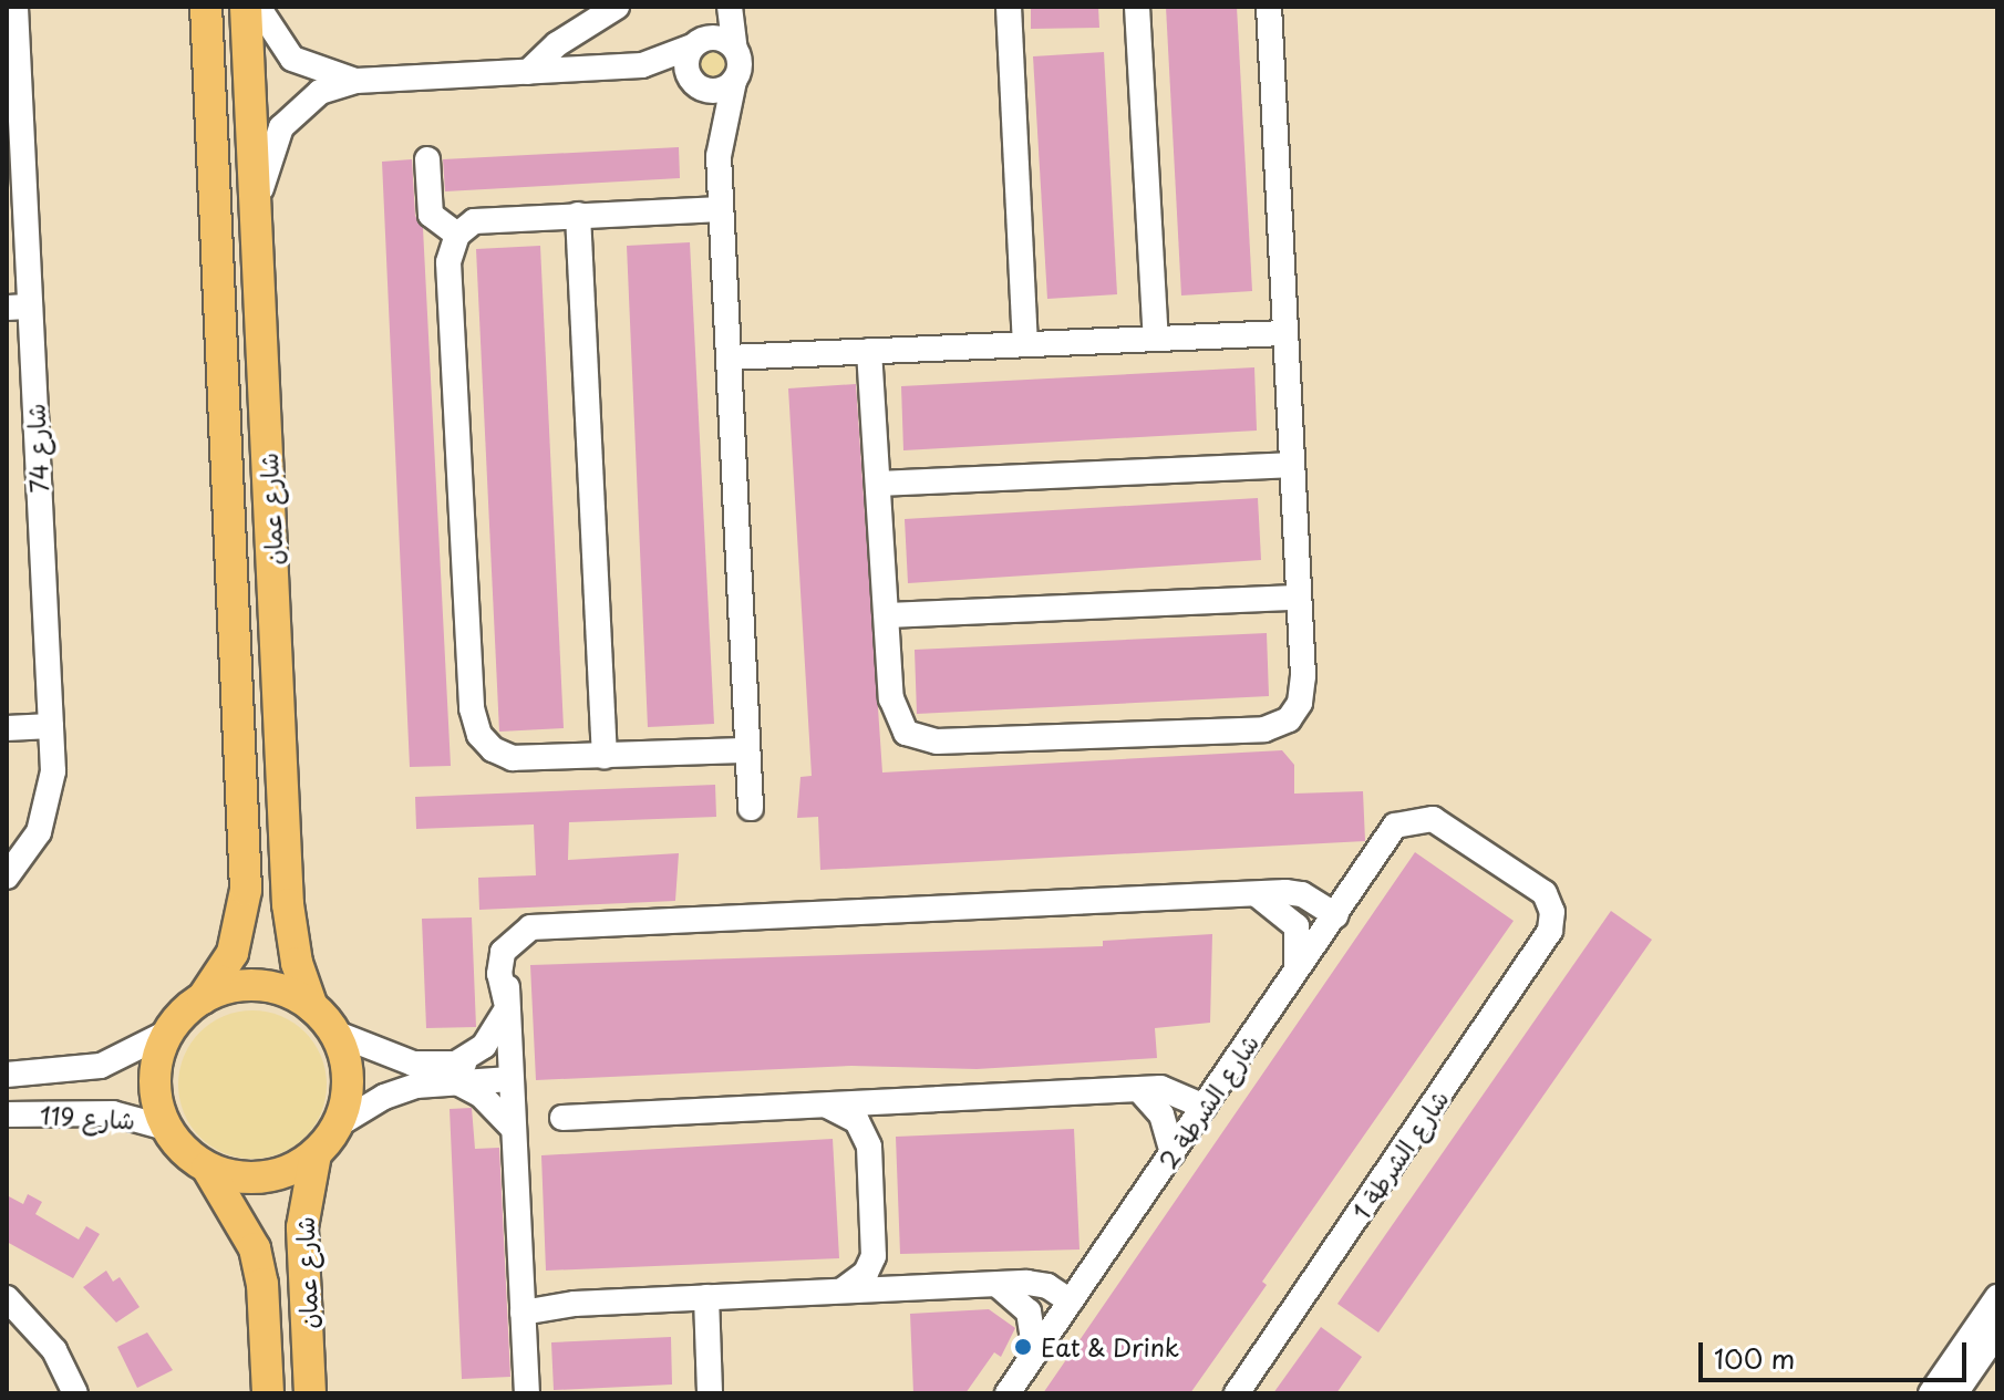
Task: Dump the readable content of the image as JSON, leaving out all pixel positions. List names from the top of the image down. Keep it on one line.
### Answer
{"streets":{"main road":["شارع عمان"],"street":["شارع 74","شارع الشرطة 2","شارع 119","شارع الشرطة 1"]},"crossings":[["شارع عمان","شارع 119"],["شارع الشرطة 2","شارع الشرطة 1"]],"places":["Eat & Drink"],"scale_bar":"100 m"}
